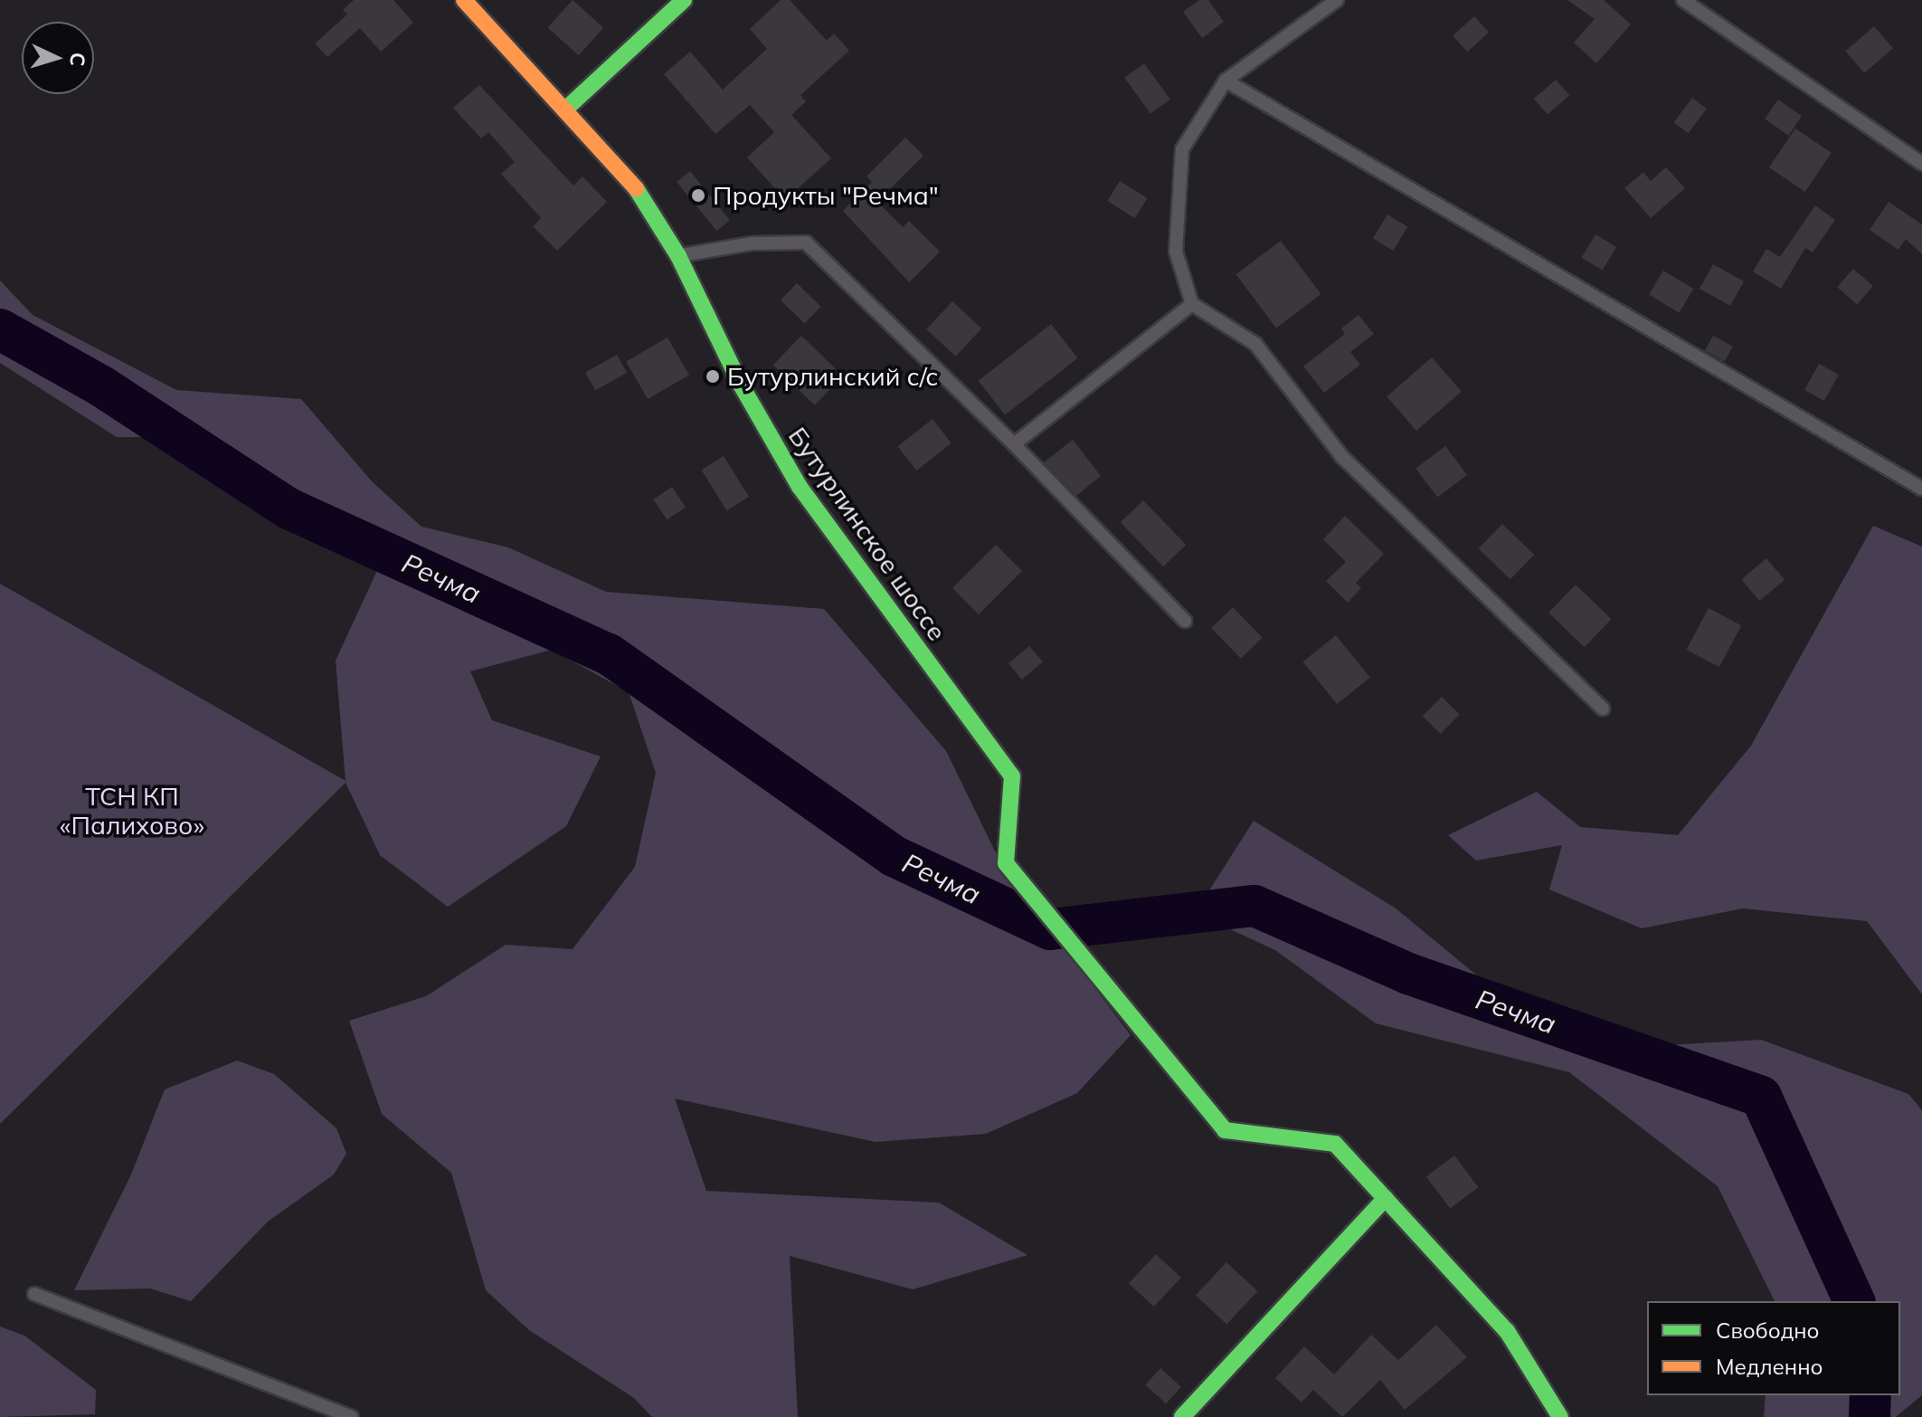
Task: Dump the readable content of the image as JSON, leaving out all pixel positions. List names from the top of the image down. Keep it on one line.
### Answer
{"streets":{"main road":["Бутурлинское шоссе"]},"water":["Речма"],"parks":["ТСН КП «Палихово»"],"places":["Продукты \"Речма\"","Бутурлинский с/с"],"legend":["Свободно","Медленно"],"north":"right"}
